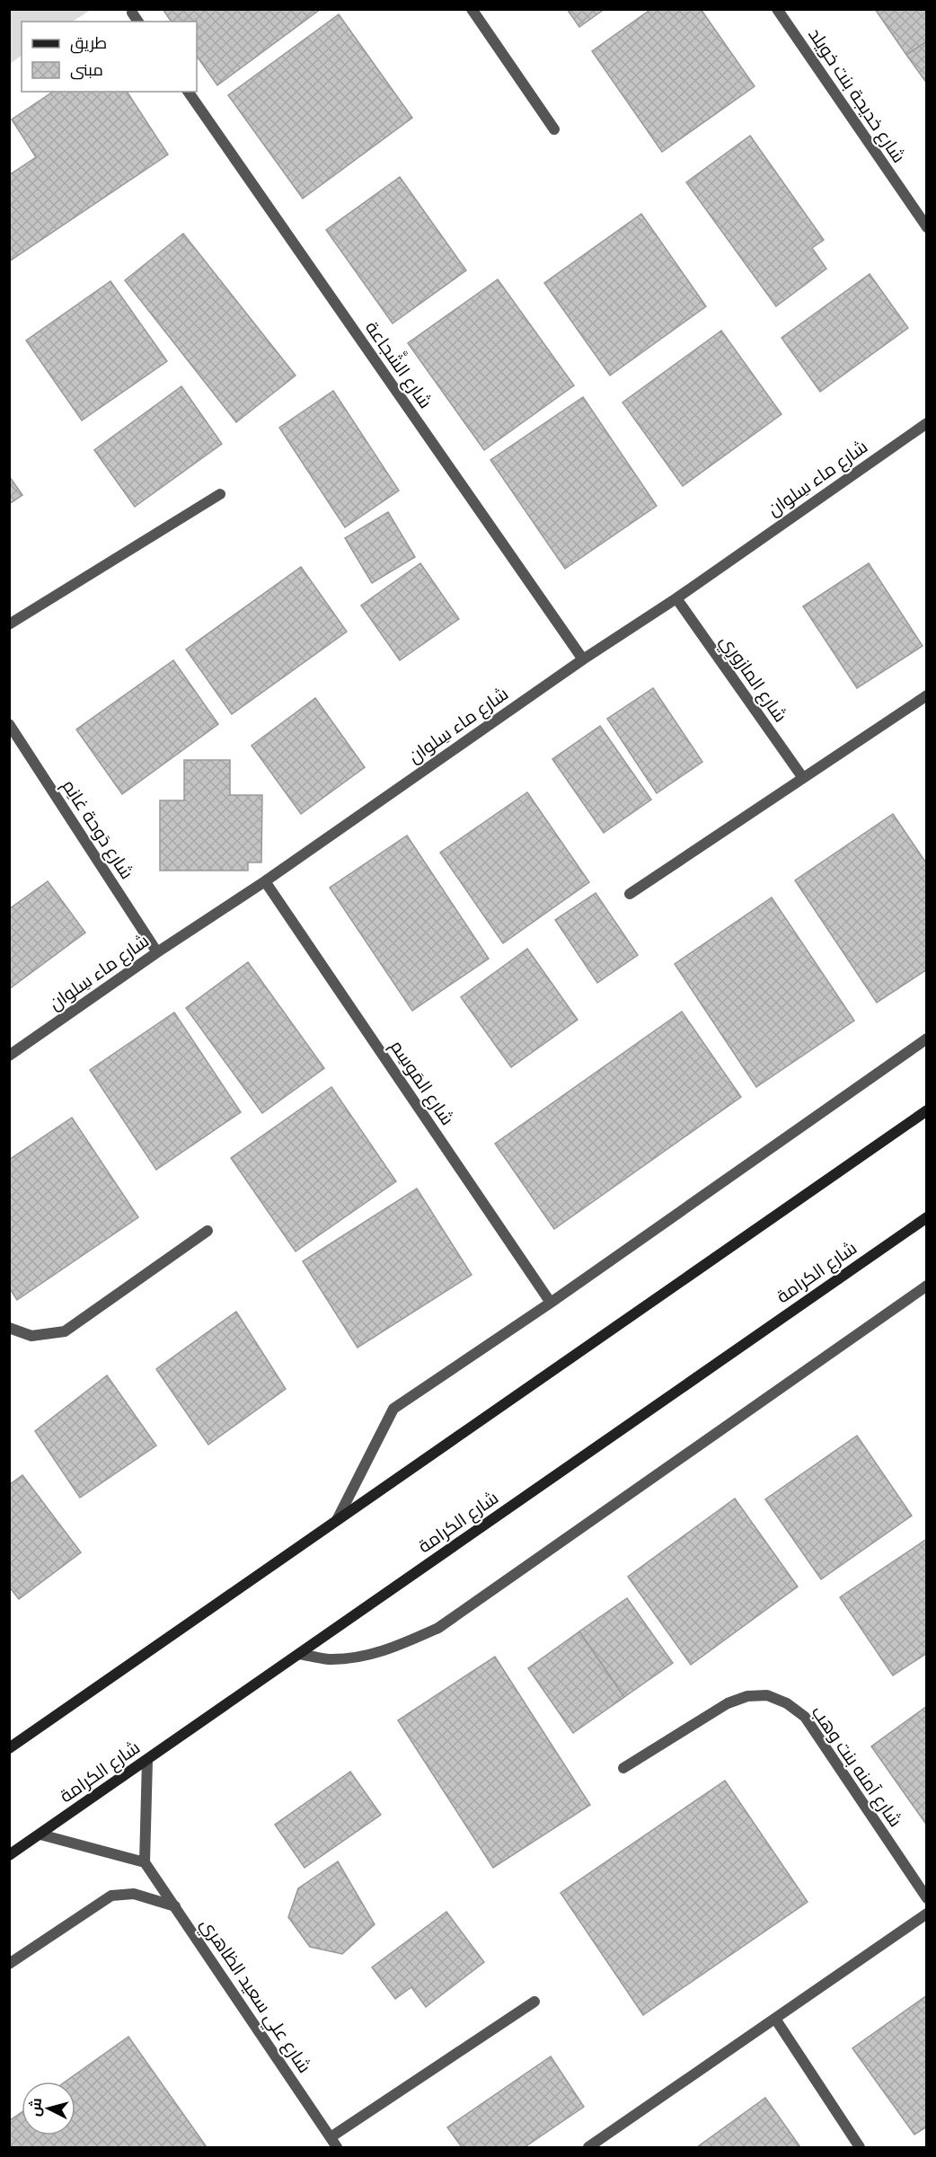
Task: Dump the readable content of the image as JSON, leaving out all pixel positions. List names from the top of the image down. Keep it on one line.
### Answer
{"streets":{"main road":["شارع الكرامة"],"street":["شارع خديجة بنت خويلد","شارع الشَّجاعة","شارع ماء سِلوان","شارع المازورِي","شارع دَوحة غانِم","شارع المَوسِم","شارع آمنه بنت وهب","شارع علي سعيد الظاهري"]},"crossings":[["شارع الشَّجاعة","شارع ماء سِلوان"],["شارع ماء سِلوان","شارع المازورِي"],["شارع ماء سِلوان","شارع دَوحة غانِم"],["شارع ماء سِلوان","شارع المَوسِم"]],"legend":["طريق","مبنى"],"north":"left"}
